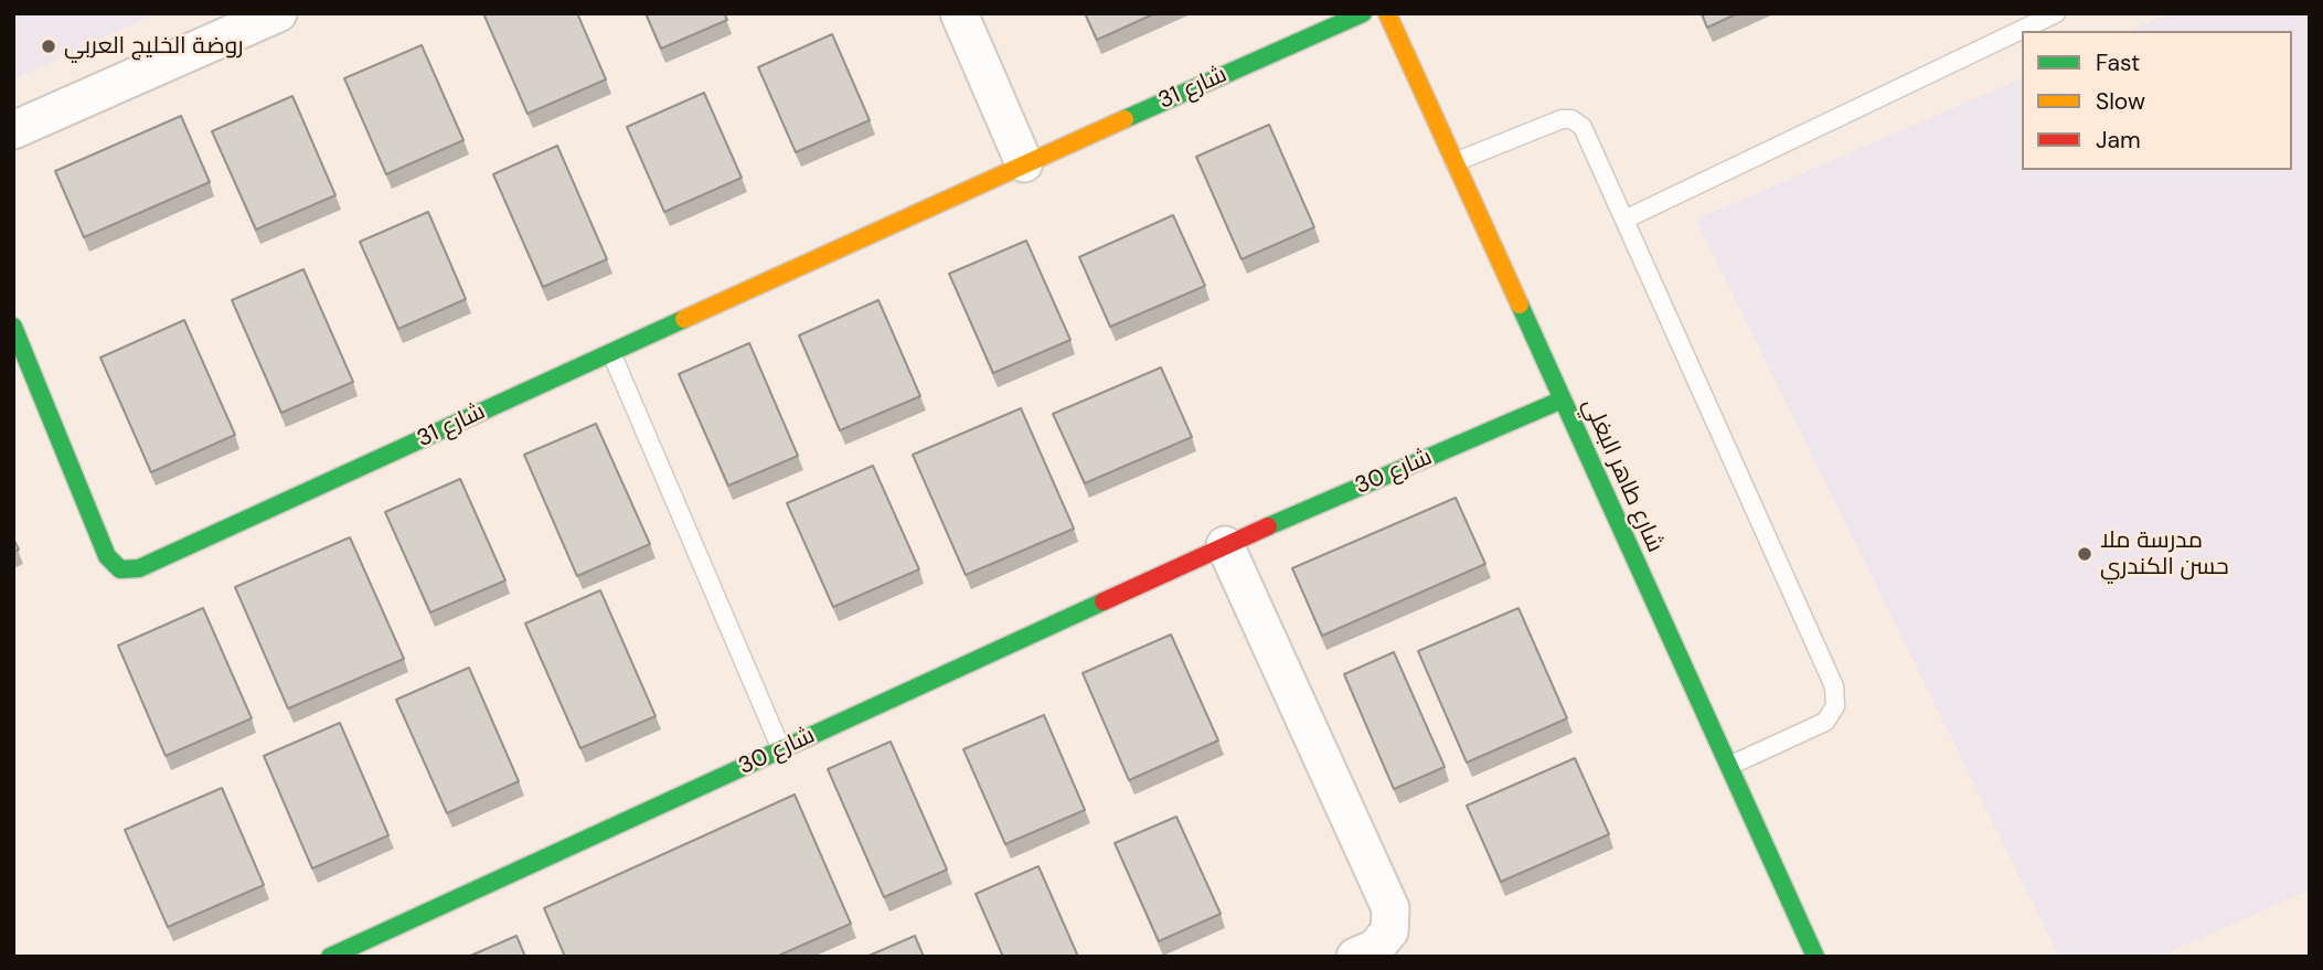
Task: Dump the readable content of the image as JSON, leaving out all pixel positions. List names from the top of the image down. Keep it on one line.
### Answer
{"streets":{"street":["شارع 31","شارع 30","شارع طاهر البغلي"]},"crossings":[["شارع 30","شارع طاهر البغلي"]],"places":["روضة الخليج العربي","مدرسة ملا حسن الكندري"],"legend":["Fast","Slow","Jam"]}
